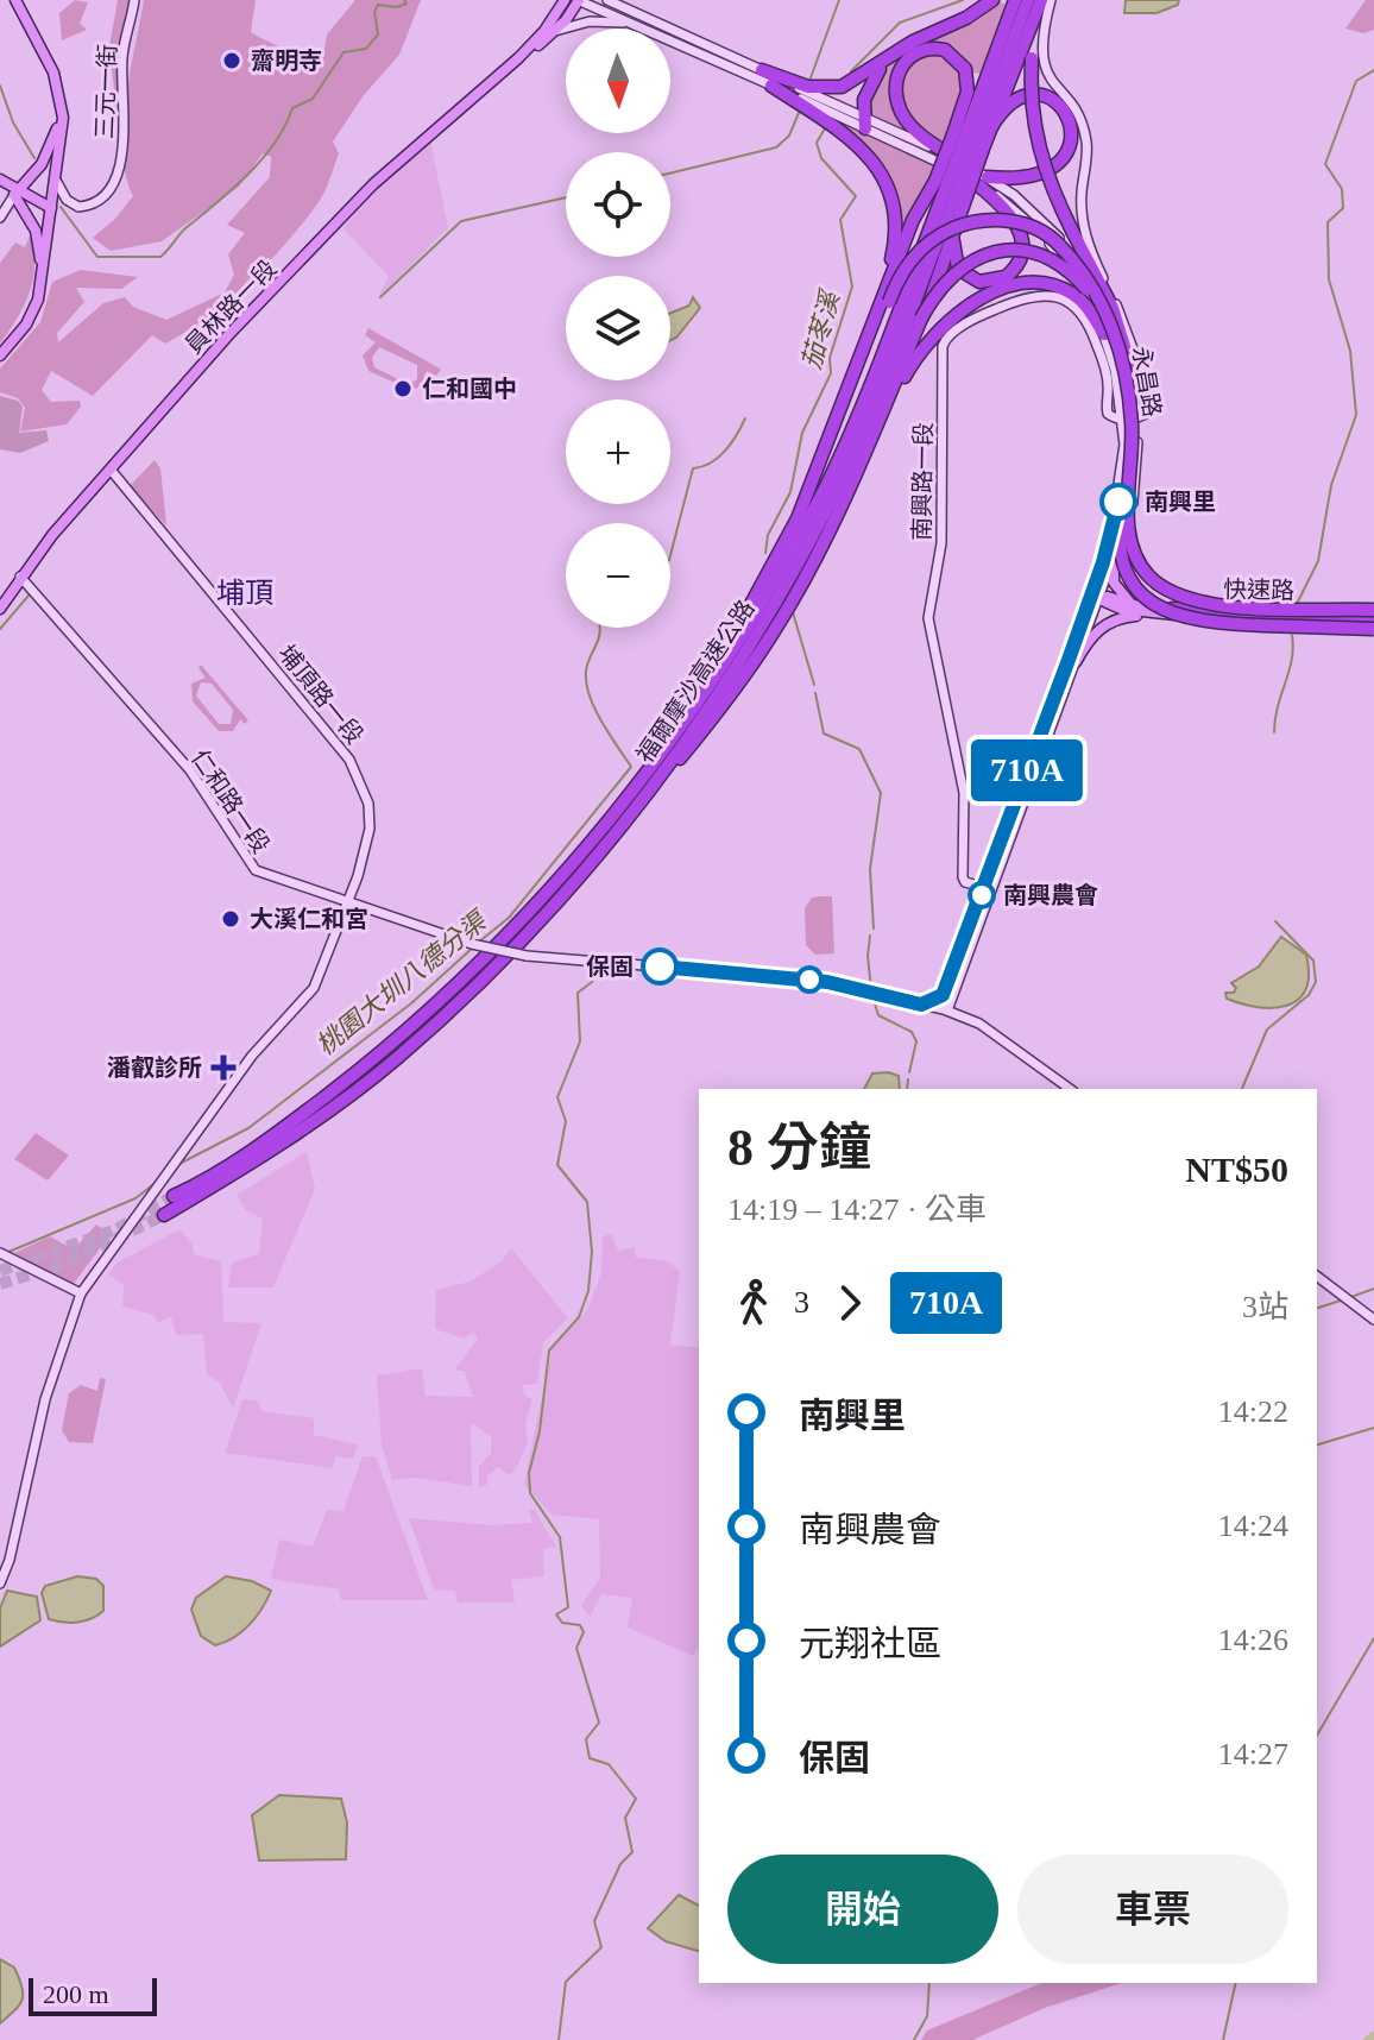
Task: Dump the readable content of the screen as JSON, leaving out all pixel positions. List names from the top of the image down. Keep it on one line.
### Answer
{"streets":{"highway":["福爾摩沙高速公路"],"main road":["三元一街","員林路一段","永昌路","南興路一段","快速路","埔頂路一段","仁和路一段"]},"crossings":[["員林路一段","永昌路"],["員林路一段","埔頂路一段"],["員林路一段","仁和路一段"],["永昌路","南興路一段"],["永昌路","快速路"],["永昌路","仁和路一段"],["埔頂路一段","仁和路一段"]],"districts":["埔頂"],"water":["茄苳溪","桃園大圳八德分渠"],"places":{"other":["齋明寺","仁和國中","南興里","南興農會","大溪仁和宮","保固"],"health":["潘叡診所"]},"lines":["bus line 710A"],"scale_bar":"200 m","north":"bottom","page":{"on_map":"710A","map_buttons":["+","−"],"heading":["8 分鐘","14:19 – 14:27 · 公車","NT$50"],"legs":["3","710A","3站"],"list":[{"name":"南興里","value":"14:22"},{"name":"南興農會","value":"14:24"},{"name":"元翔社區","value":"14:26"},{"name":"保固","value":"14:27"}],"buttons":["開始","車票"],"scale":"200 m"}}
